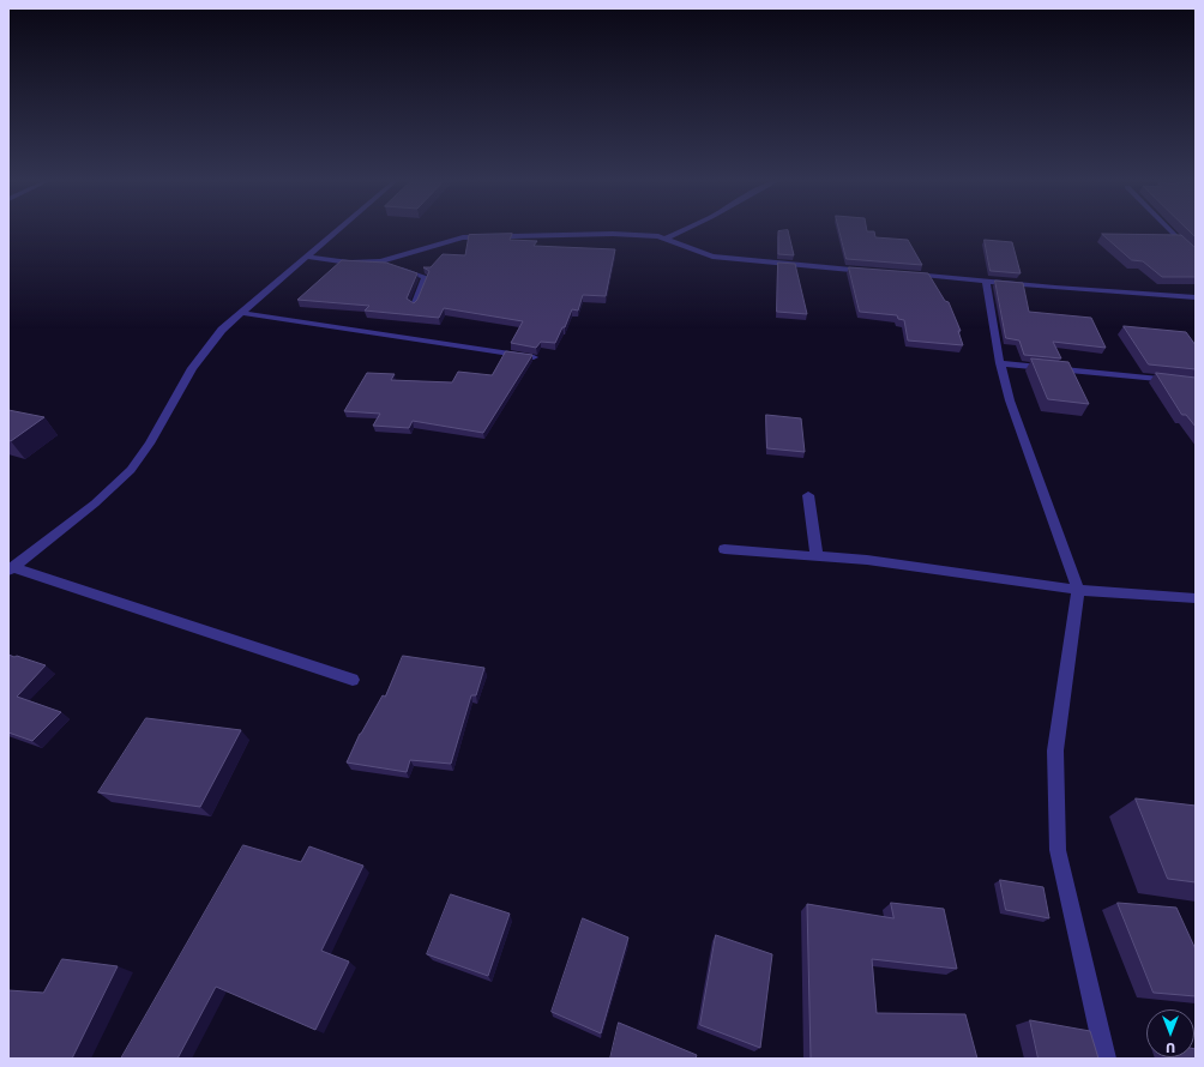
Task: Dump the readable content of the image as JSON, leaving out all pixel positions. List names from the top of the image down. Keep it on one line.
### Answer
{"north":"bottom"}
